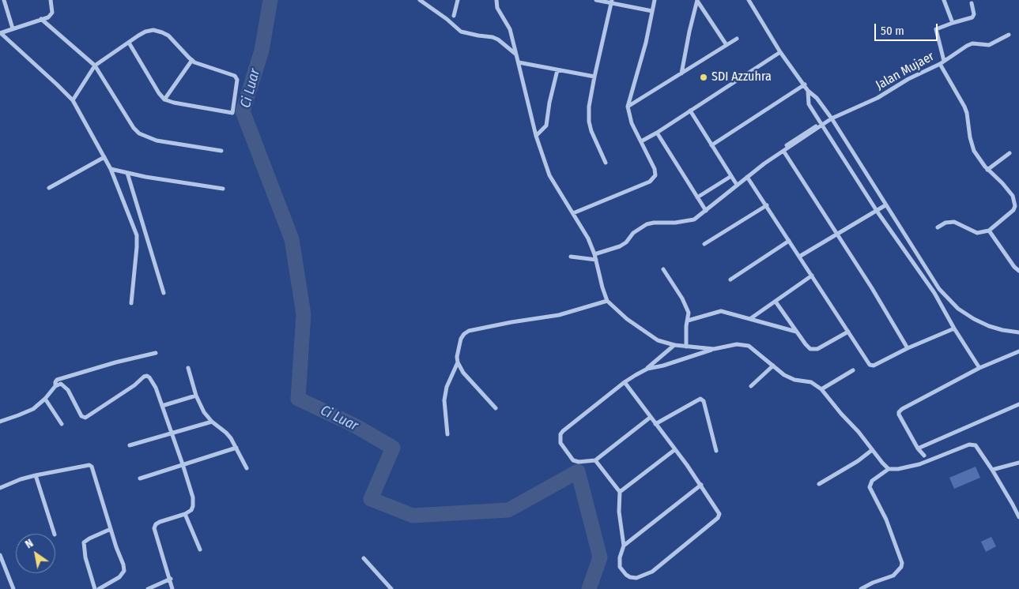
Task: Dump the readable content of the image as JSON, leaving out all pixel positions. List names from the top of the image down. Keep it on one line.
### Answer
{"streets":{"street":["Jalan Mujaer"]},"water":["Ci Luar"],"places":["SDI Azzuhra"],"scale_bar":"50 m","north":"top left"}
